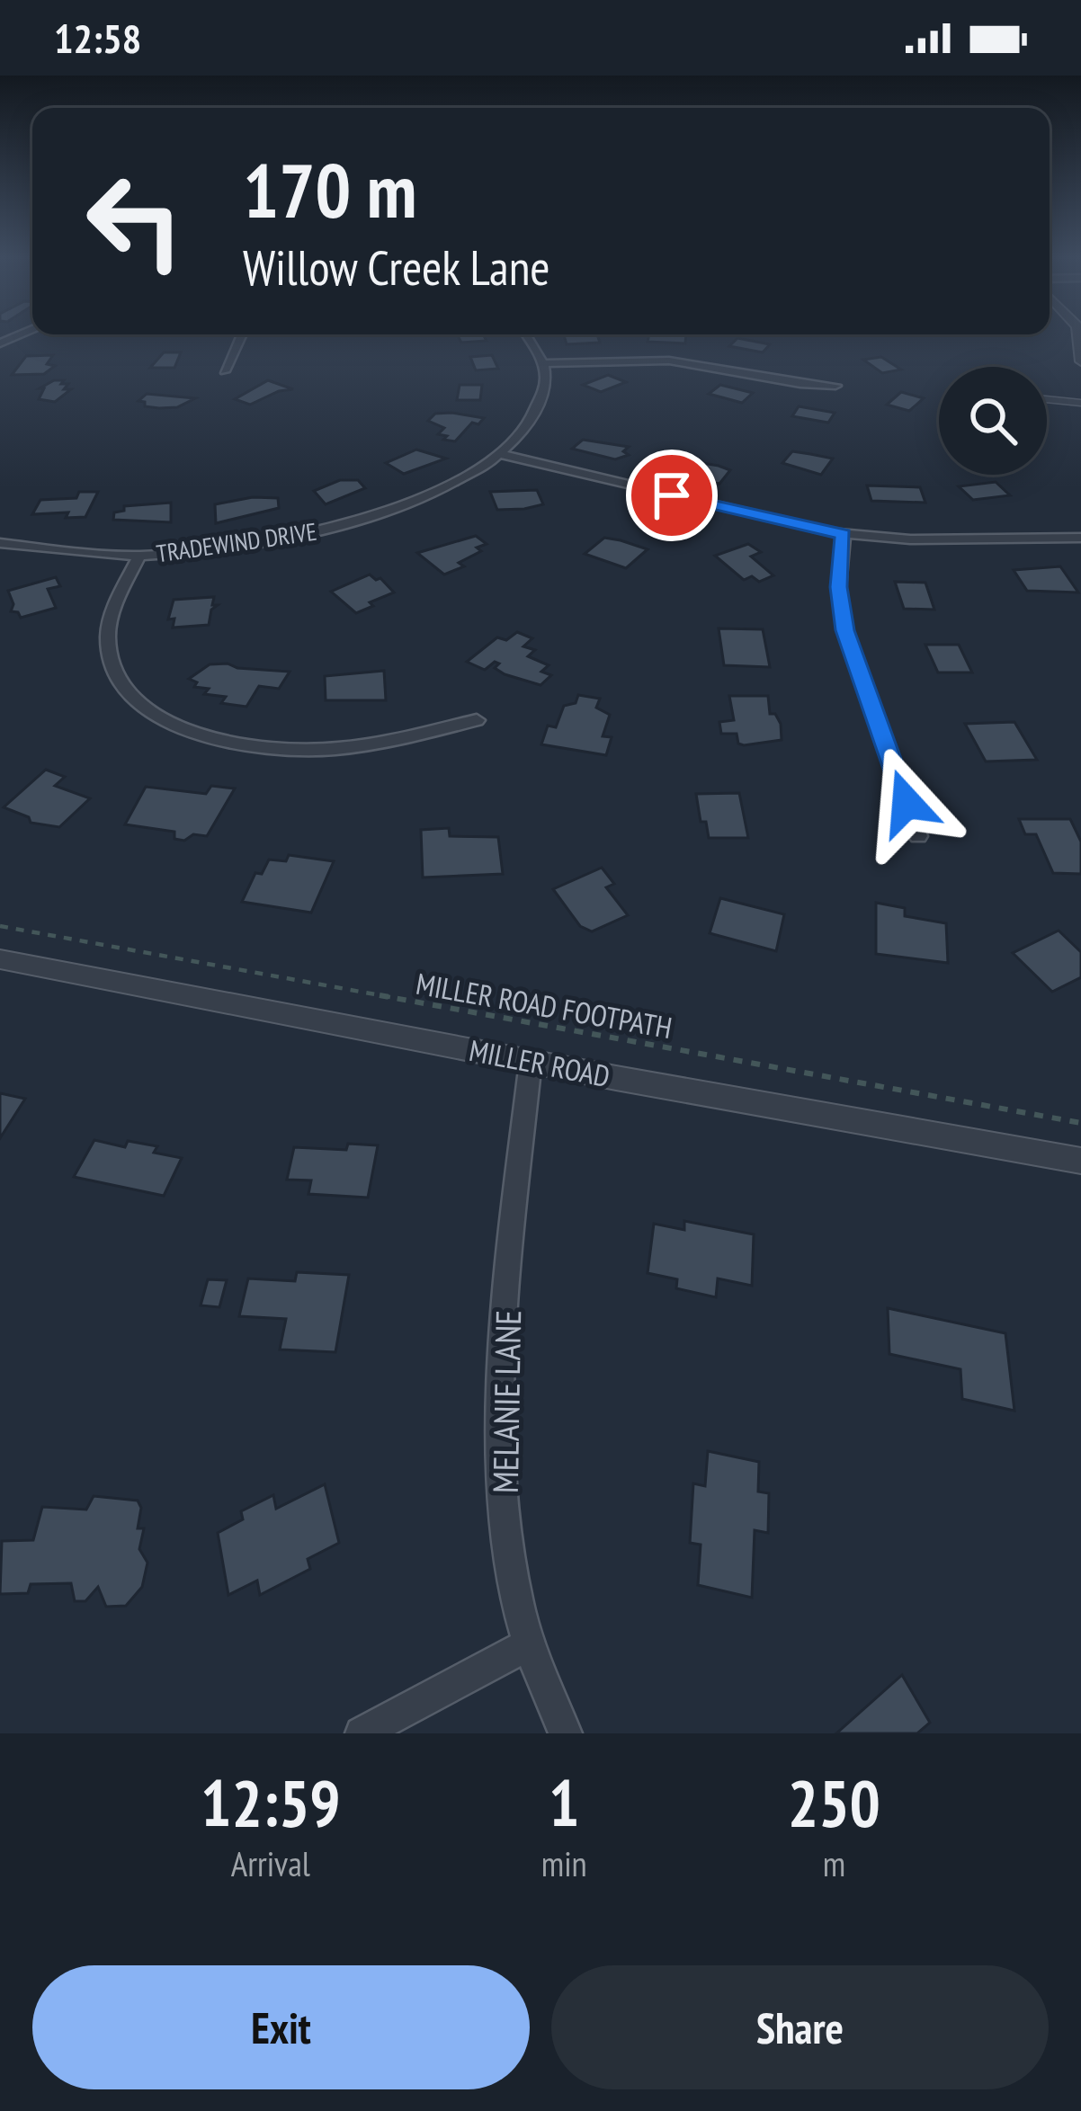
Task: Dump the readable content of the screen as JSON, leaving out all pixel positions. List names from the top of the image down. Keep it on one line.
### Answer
{"streets":{"street":["TRADEWIND DRIVE","MILLER ROAD","MELANIE LANE"],"path":["MILLER ROAD FOOTPATH"]},"crossings":[["MILLER ROAD","MELANIE LANE"]],"page":{"status":"12:58","turn":["170 m","Willow Creek Lane"],"eta":["12:59","Arrival","1","min","250","m"],"buttons":["Exit","Share"]}}
